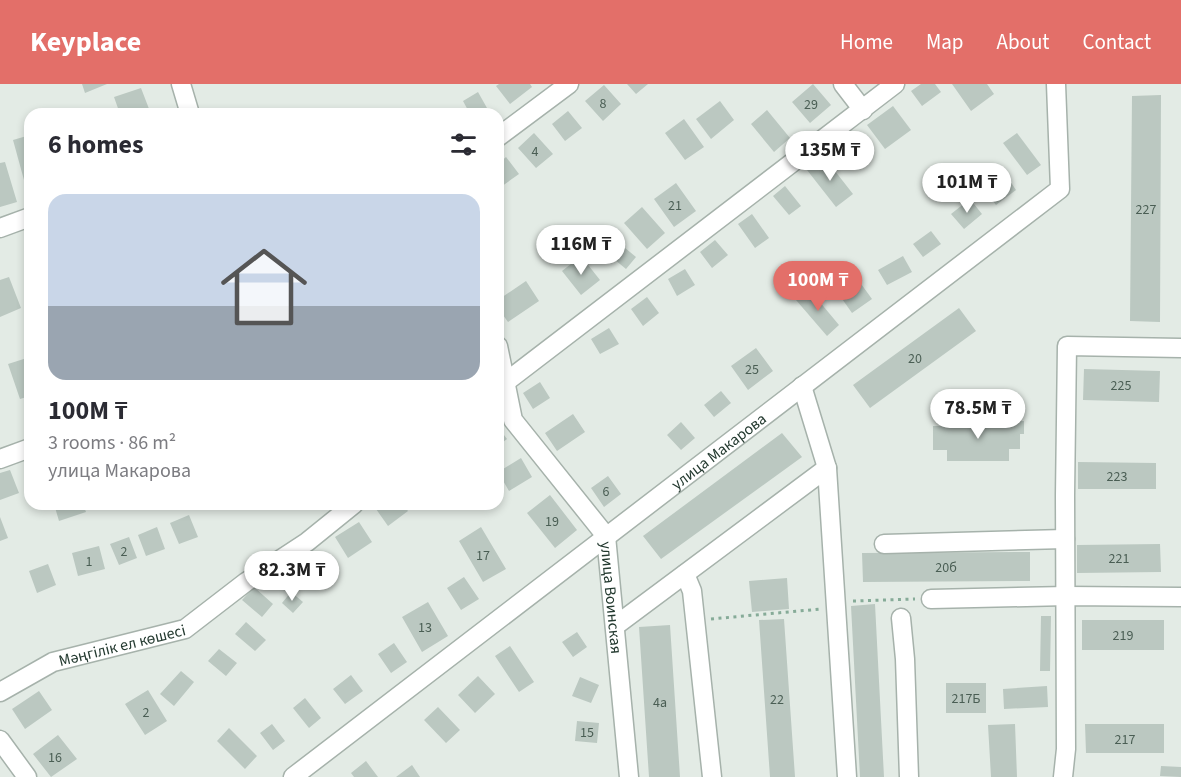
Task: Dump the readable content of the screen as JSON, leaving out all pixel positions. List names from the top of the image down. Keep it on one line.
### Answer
{"streets":{"street":["улица Макарова","улица Воинская","Мәңгілік ел көшесі"]},"crossings":[["улица Макарова","улица Воинская"]],"house_numbers":["8","29","4","21","227","20","25","225","223","6","19","2","17","221","1","20б","13","219","217Б","22","4а","2","15","217","16"],"page":{"header":"Keyplace","nav":["Home","Map","About","Contact"],"heading":"6 homes","price":["135M ₸","101M ₸","116M ₸","100M ₸","78.5M ₸","82.3M ₸"],"list":[{"name":"100M ₸","note":"3 rooms · 86 m² · улица Макарова"}]}}
